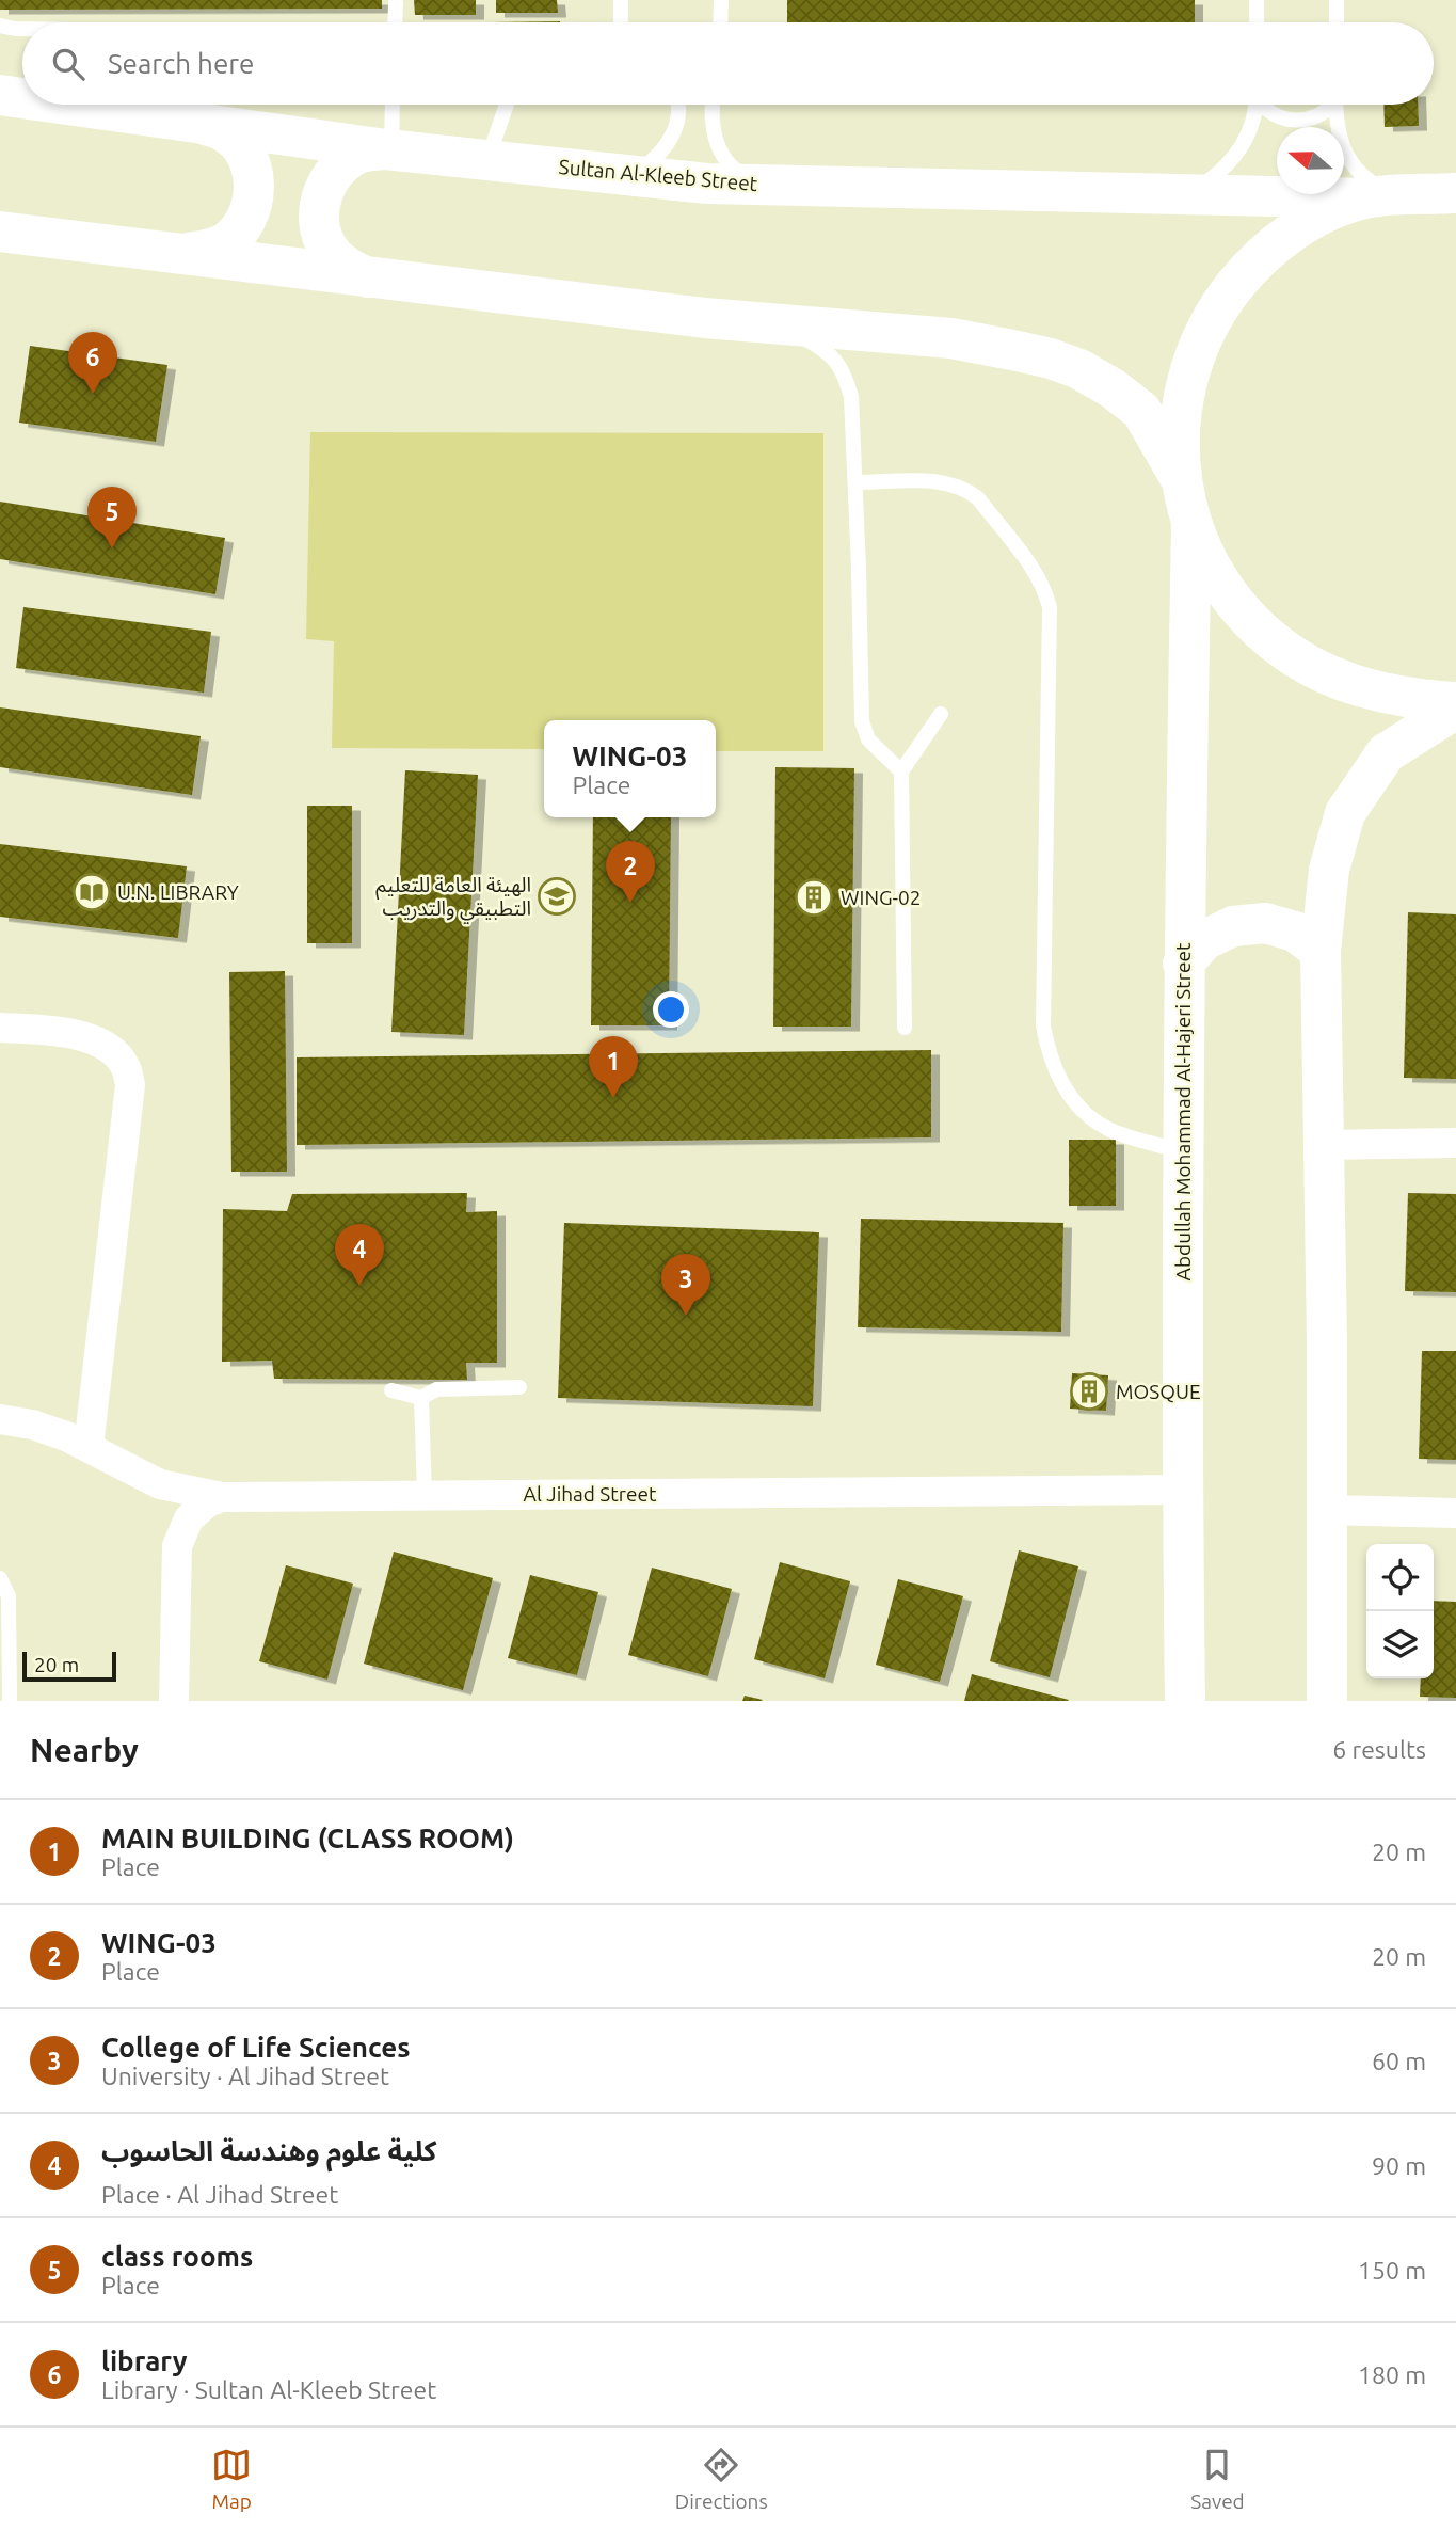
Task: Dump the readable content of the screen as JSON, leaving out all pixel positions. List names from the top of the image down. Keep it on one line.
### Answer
{"streets":{"main road":["Sultan Al-Kleeb Street","Abdullah Mohammad Al-Hajeri Street"],"street":["Al Jihad Street"]},"crossings":[["Abdullah Mohammad Al-Hajeri Street","Al Jihad Street"]],"places":{"library":["U.N. LIBRARY"],"school or university":["الهيئة العامة للتعليم التطبيقي والتدريب"],"building":["WING-02","MOSQUE"]},"scale_bar":"20 m","north":"left","page":{"search":"Search here","pins":["6","5","2","1","4","3"],"popup":["WING-03","Place"],"scale":"20 m","heading":["Nearby","6 results"],"list":[{"mark":"1","name":"MAIN BUILDING (CLASS ROOM)","note":"Place","value":"20 m"},{"mark":"2","name":"WING-03","note":"Place","value":"20 m"},{"mark":"3","name":"College of Life Sciences","note":"University · Al Jihad Street","value":"60 m"},{"mark":"4","name":"كلية علوم وهندسة الحاسوب","note":"Place · Al Jihad Street","value":"90 m"},{"mark":"5","name":"class rooms","note":"Place","value":"150 m"},{"mark":"6","name":"library","note":"Library · Sultan Al-Kleeb Street","value":"180 m"}],"nav":["Map","Directions","Saved"]}}
